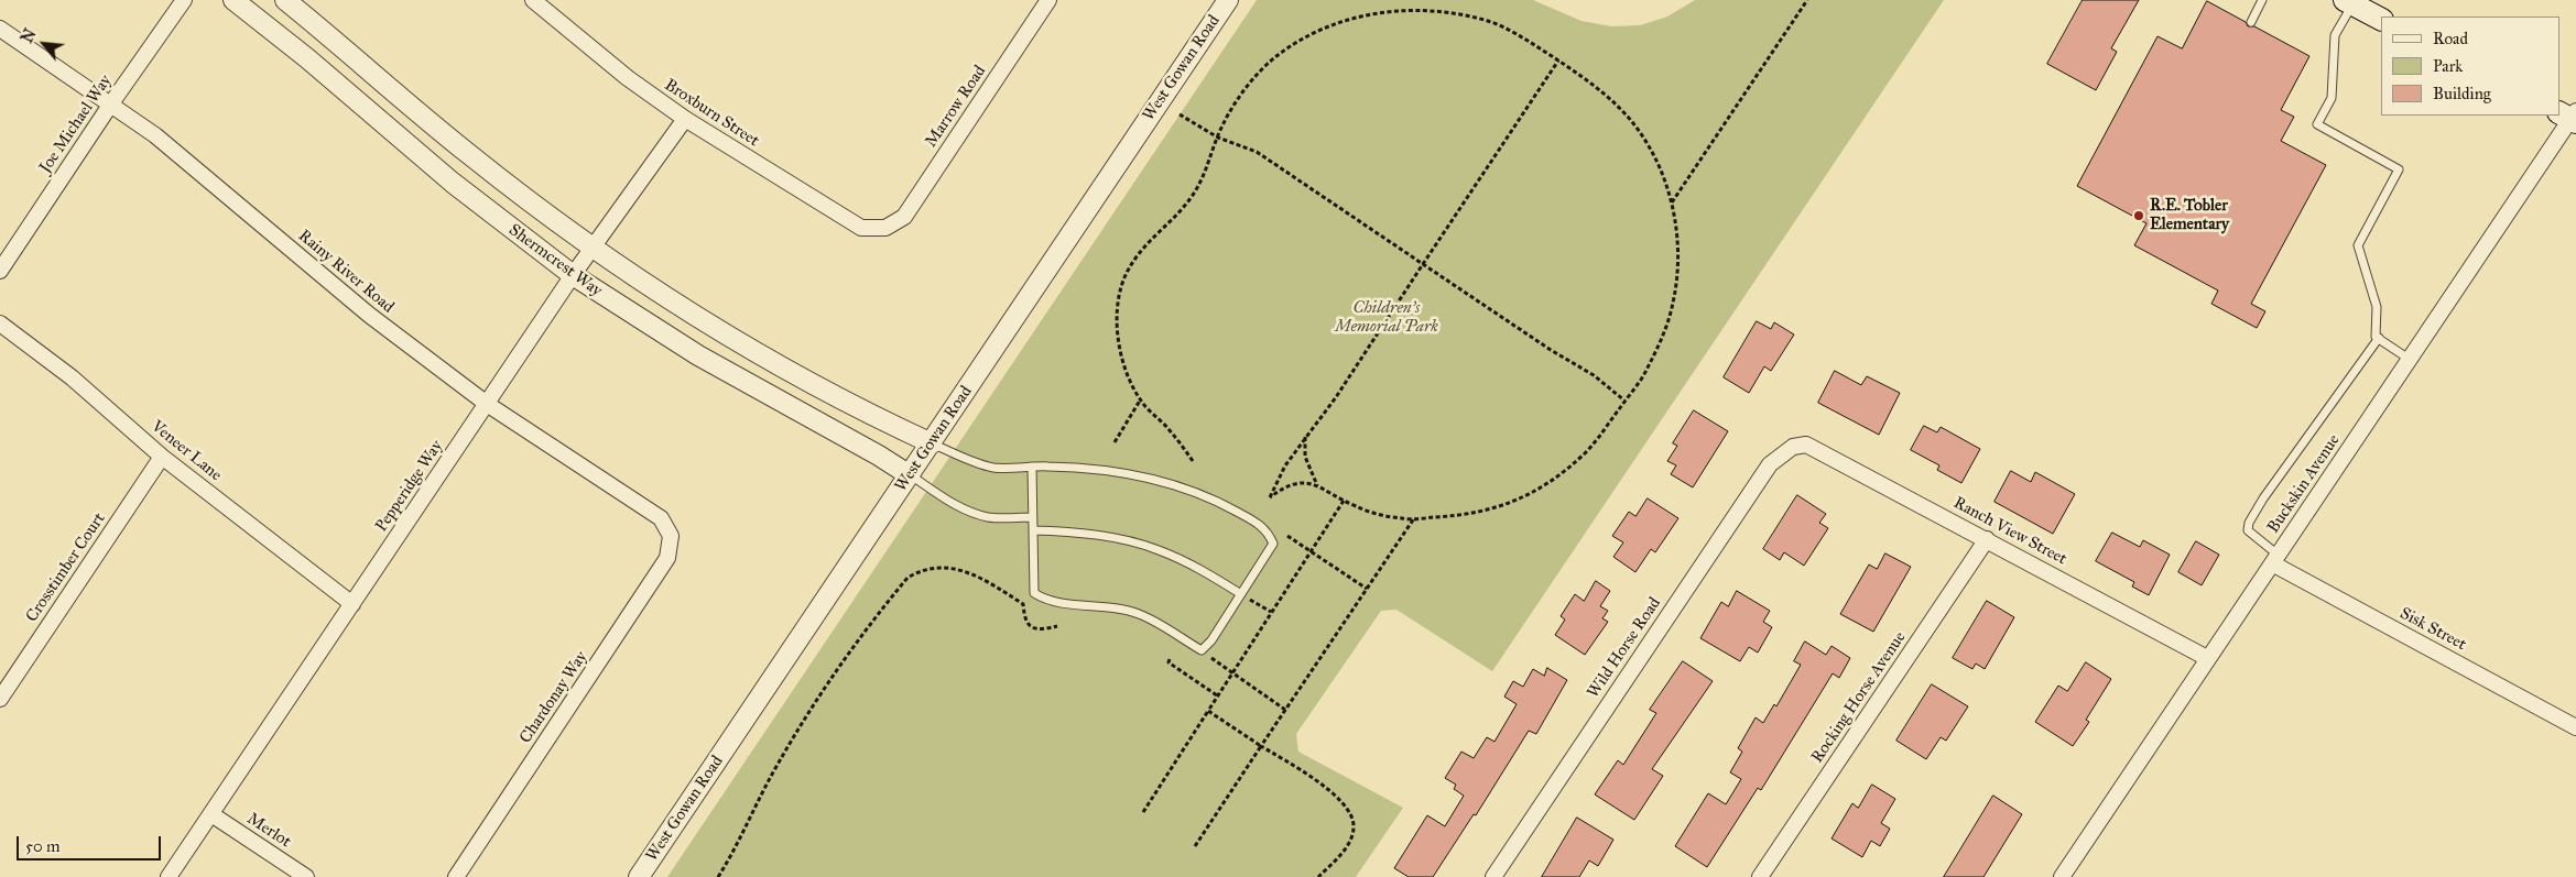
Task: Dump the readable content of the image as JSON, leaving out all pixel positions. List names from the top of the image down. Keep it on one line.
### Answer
{"streets":{"street":["West Gowan Road","Marrow Road","Broxburn Street","Joe Michael Way","Shermcrest Way","Rainy River Road","Veneer Lane","Buckskin Avenue","Pepperidge Way","Ranch View Street","Crosstimber Court","Sisk Street","Wild Horse Road","Chardonay Way","Rocking Horse Avenue","Merlot"]},"crossings":[["West Gowan Road","Shermcrest Way"],["Marrow Road","Broxburn Street"],["Broxburn Street","Pepperidge Way"],["Joe Michael Way","Rainy River Road"],["Shermcrest Way","Pepperidge Way"],["Rainy River Road","Pepperidge Way"],["Rainy River Road","Chardonay Way"],["Veneer Lane","Pepperidge Way"],["Veneer Lane","Crosstimber Court"],["Buckskin Avenue","Ranch View Street"],["Buckskin Avenue","Sisk Street"],["Pepperidge Way","Merlot"],["Ranch View Street","Wild Horse Road"],["Ranch View Street","Rocking Horse Avenue"]],"parks":["Children's Memorial Park"],"places":["R.E. Tobler Elementary"],"legend":["Road","Park","Building"],"scale_bar":"50 m","north":"top left"}
